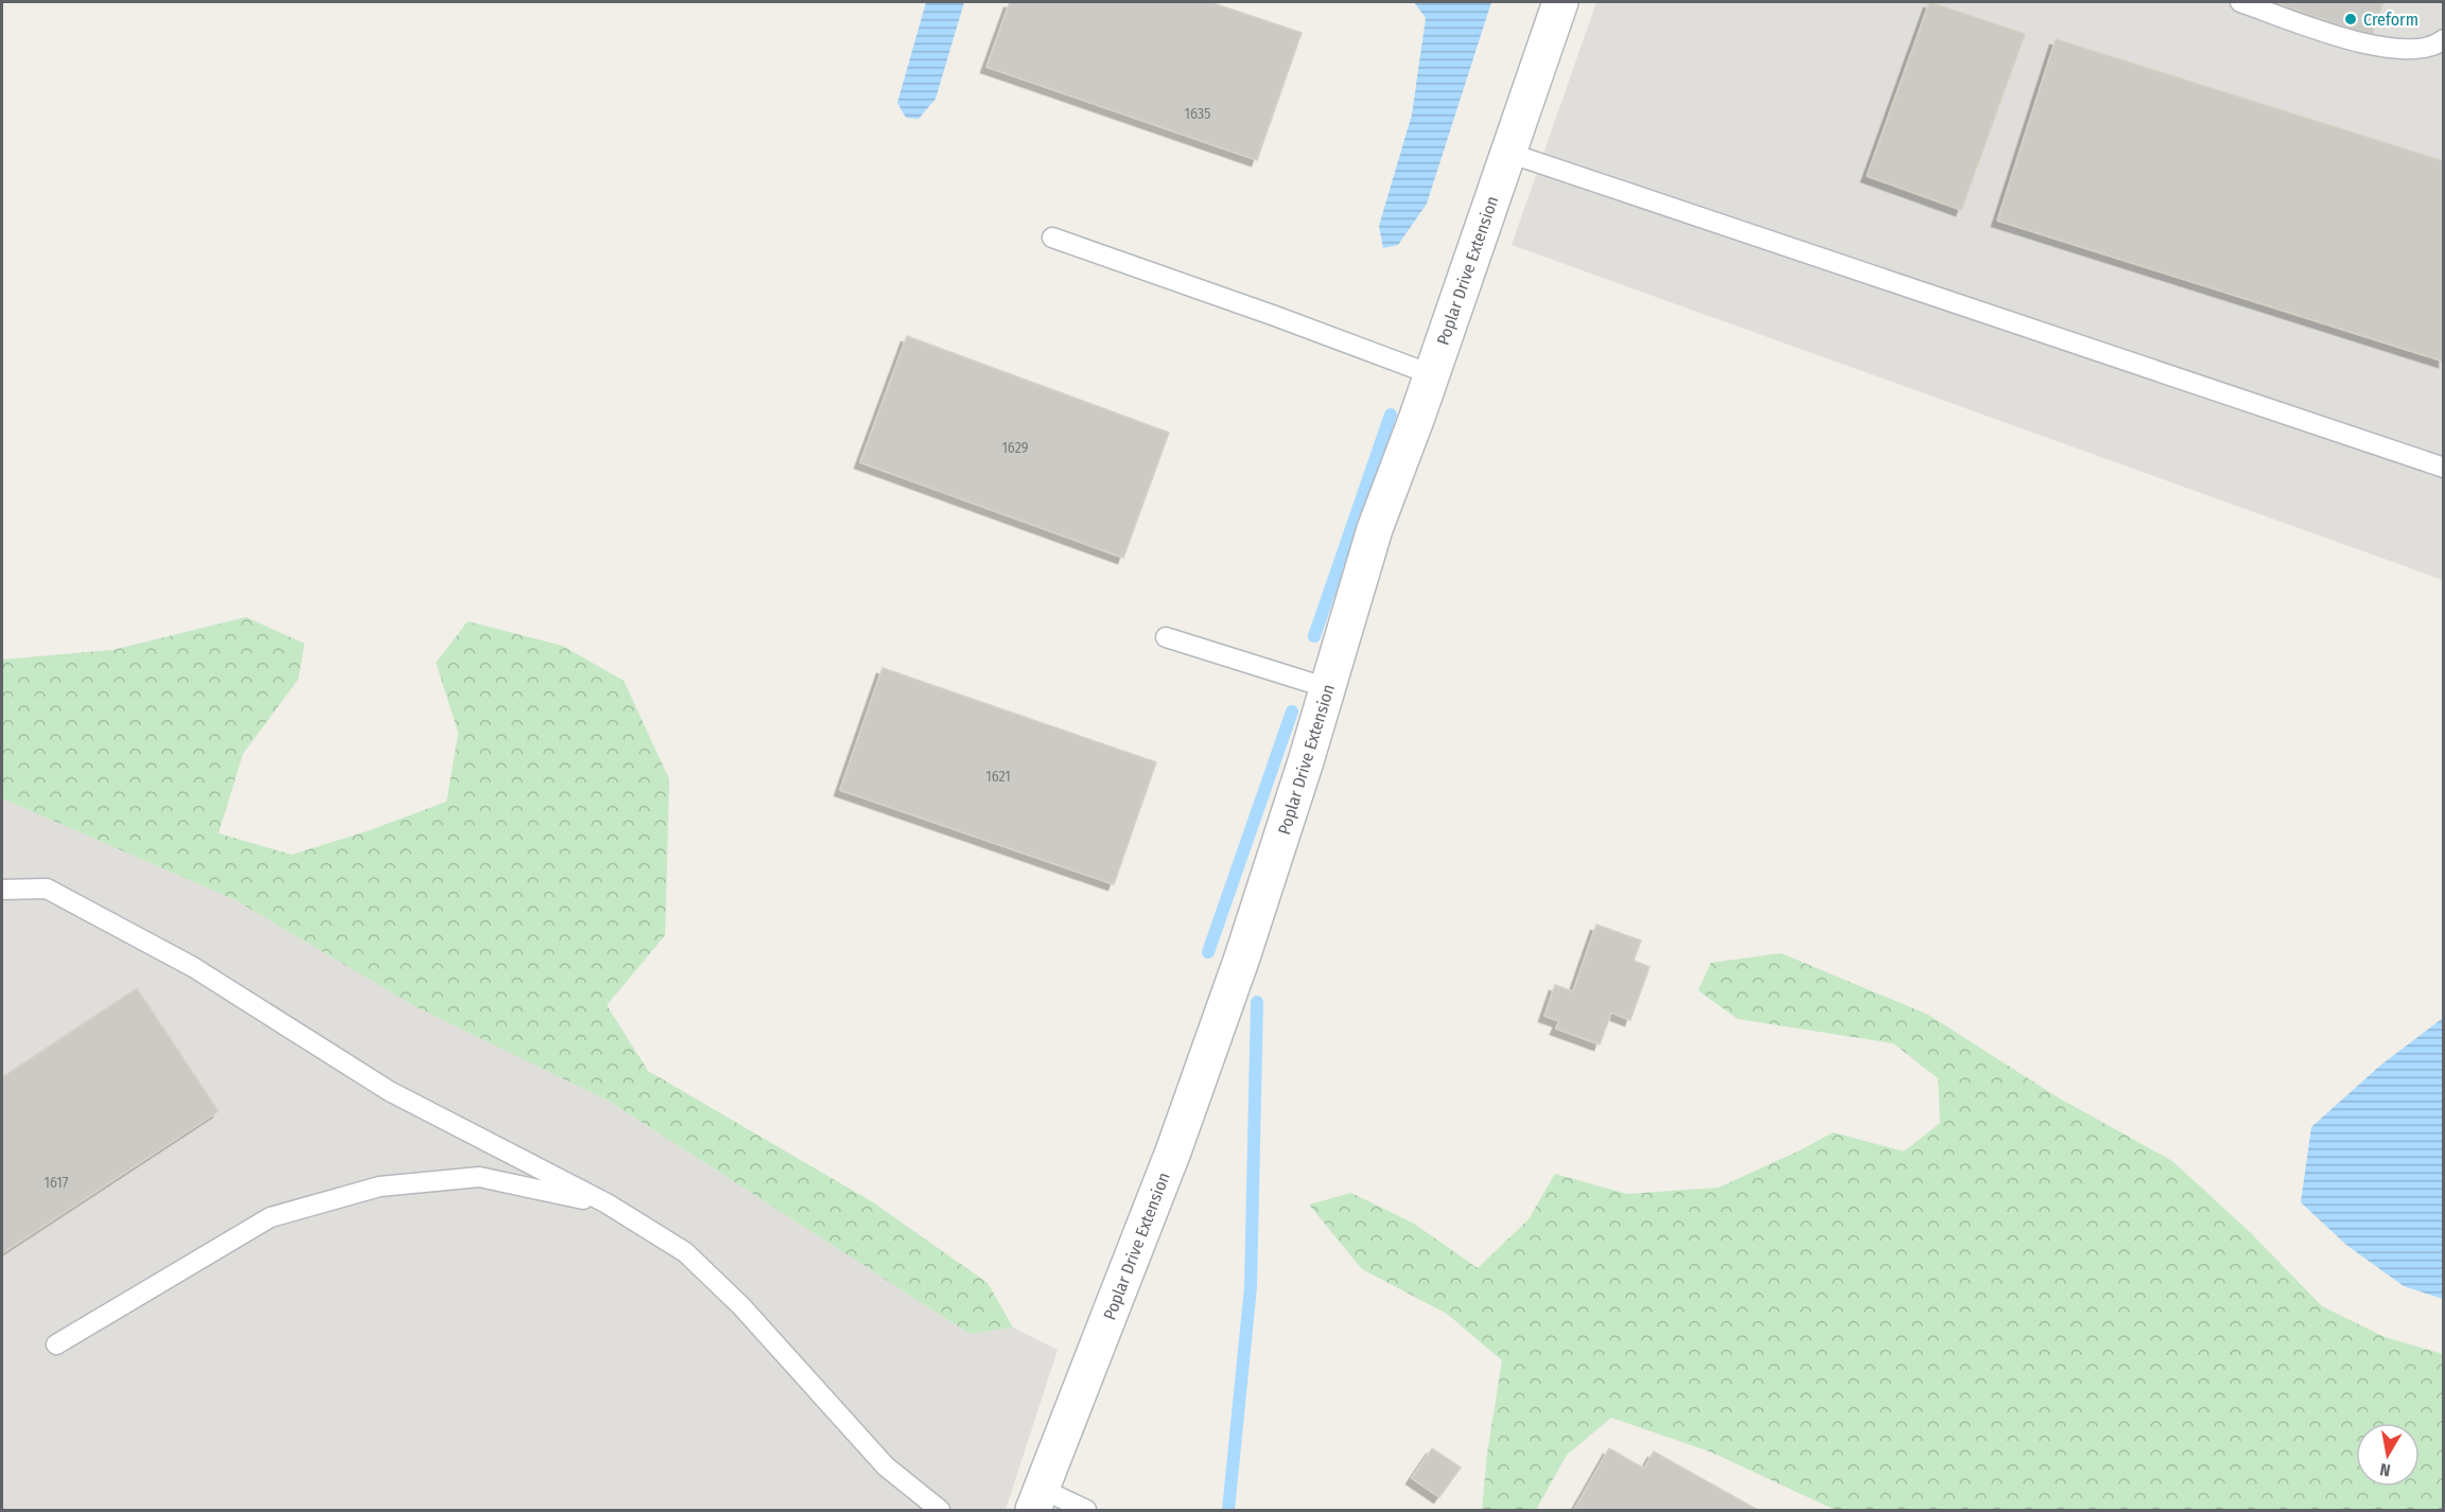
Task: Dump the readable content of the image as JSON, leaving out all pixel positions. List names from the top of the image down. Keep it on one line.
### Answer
{"streets":{"street":["Poplar Drive Extension"]},"places":["Creform"],"house_numbers":["1635","1629","1621","1617"],"north":"bottom"}
